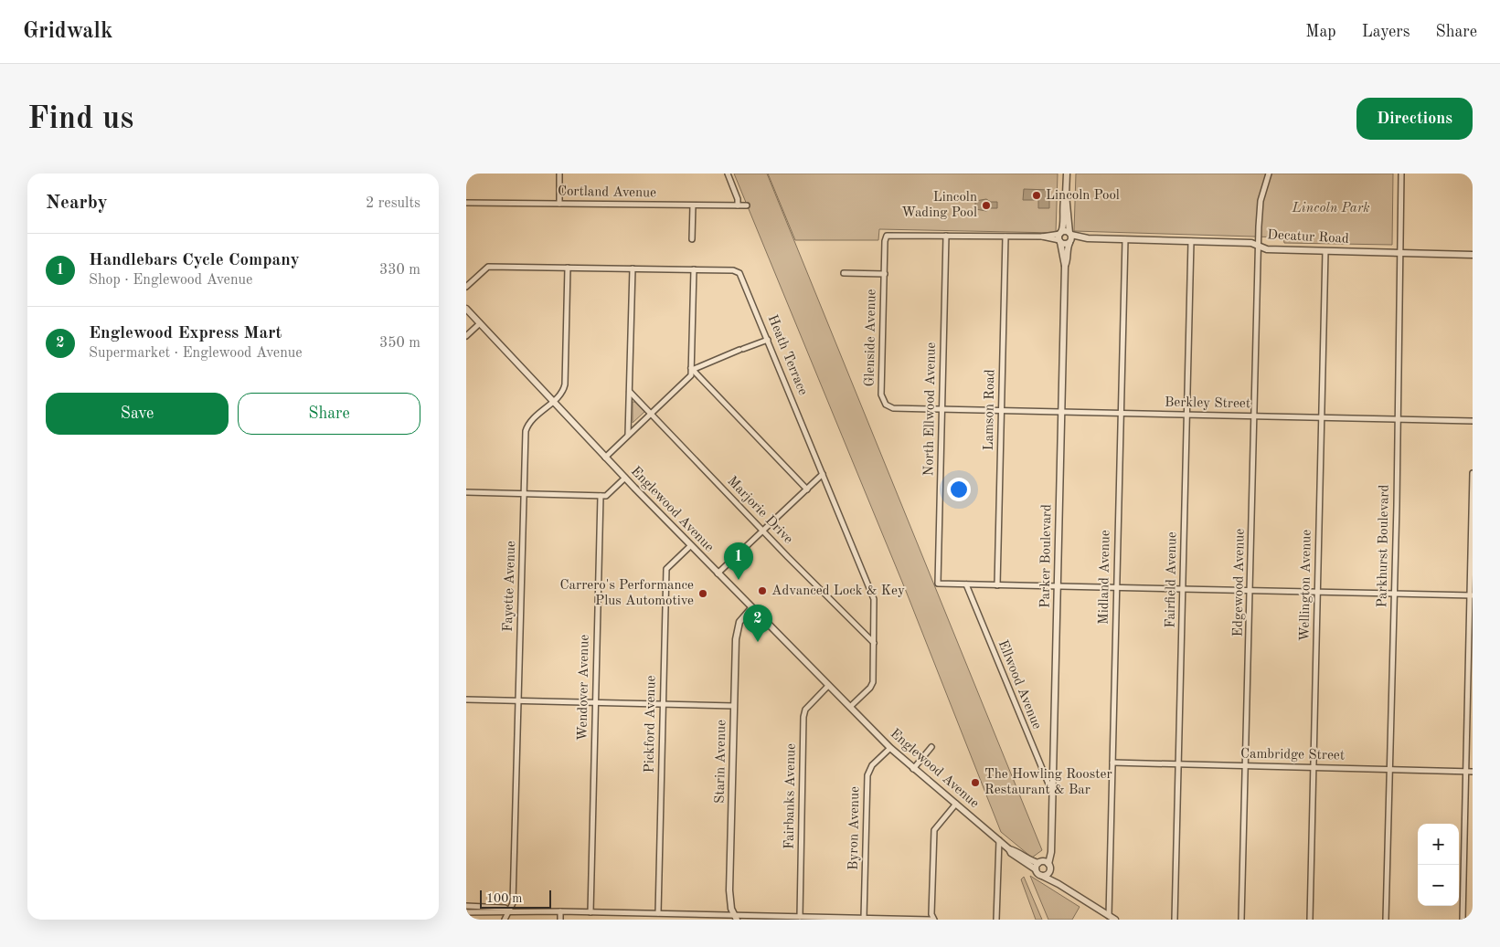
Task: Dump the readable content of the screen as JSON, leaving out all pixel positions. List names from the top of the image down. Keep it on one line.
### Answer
{"streets":{"street":["Cortland Avenue","Decatur Road","Glenside Avenue","Heath Terrace","Berkley Street","North Ellwood Avenue","Lamson Road","Englewood Avenue","Marjorie Drive","Parkhurst Boulevard","Parker Boulevard","Midland Avenue","Fairfield Avenue","Edgewood Avenue","Wellington Avenue","Fayette Avenue","Ellwood Avenue","Wendover Avenue","Pickford Avenue","Cambridge Street","Starin Avenue","Fairbanks Avenue","Byron Avenue"]},"crossings":[["Decatur Road","Parkhurst Boulevard"],["Decatur Road","Parker Boulevard"],["Decatur Road","Midland Avenue"],["Decatur Road","Fairfield Avenue"],["Decatur Road","Edgewood Avenue"],["Decatur Road","Wellington Avenue"],["Glenside Avenue","Berkley Street"],["Glenside Avenue","North Ellwood Avenue"],["Heath Terrace","Englewood Avenue"],["Heath Terrace","Marjorie Drive"],["Heath Terrace","Fayette Avenue"],["Berkley Street","North Ellwood Avenue"],["Berkley Street","Lamson Road"],["Berkley Street","Parkhurst Boulevard"],["Berkley Street","Parker Boulevard"],["Berkley Street","Midland Avenue"],["Berkley Street","Fairfield Avenue"],["Berkley Street","Edgewood Avenue"],["Berkley Street","Wellington Avenue"],["North Ellwood Avenue","Ellwood Avenue"],["Englewood Avenue","Parker Boulevard"],["Englewood Avenue","Midland Avenue"],["Englewood Avenue","Fayette Avenue"],["Englewood Avenue","Pickford Avenue"],["Englewood Avenue","Starin Avenue"],["Englewood Avenue","Fairbanks Avenue"],["Englewood Avenue","Byron Avenue"],["Parkhurst Boulevard","Cambridge Street"],["Parker Boulevard","Ellwood Avenue"],["Midland Avenue","Cambridge Street"],["Fairfield Avenue","Cambridge Street"],["Edgewood Avenue","Cambridge Street"],["Wellington Avenue","Cambridge Street"]],"parks":["Lincoln Park"],"places":["Lincoln Pool","Lincoln Wading Pool","Advanced Lock & Key","Carrero's Performance Plus Automotive","The Howling Rooster Restaurant & Bar"],"scale_bar":"100 m","page":{"header":"Gridwalk","nav":["Map","Layers","Share"],"buttons":["Directions",["Save","Share"]],"title":"Find us","heading":["Nearby","2 results"],"list":[{"mark":"1","name":"Handlebars Cycle Company","note":"Shop · Englewood Avenue","value":"330 m"},{"mark":"2","name":"Englewood Express Mart","note":"Supermarket · Englewood Avenue","value":"350 m"}],"pins":["1","2"],"map_buttons":["+","−"],"scale":"100 m"}}
